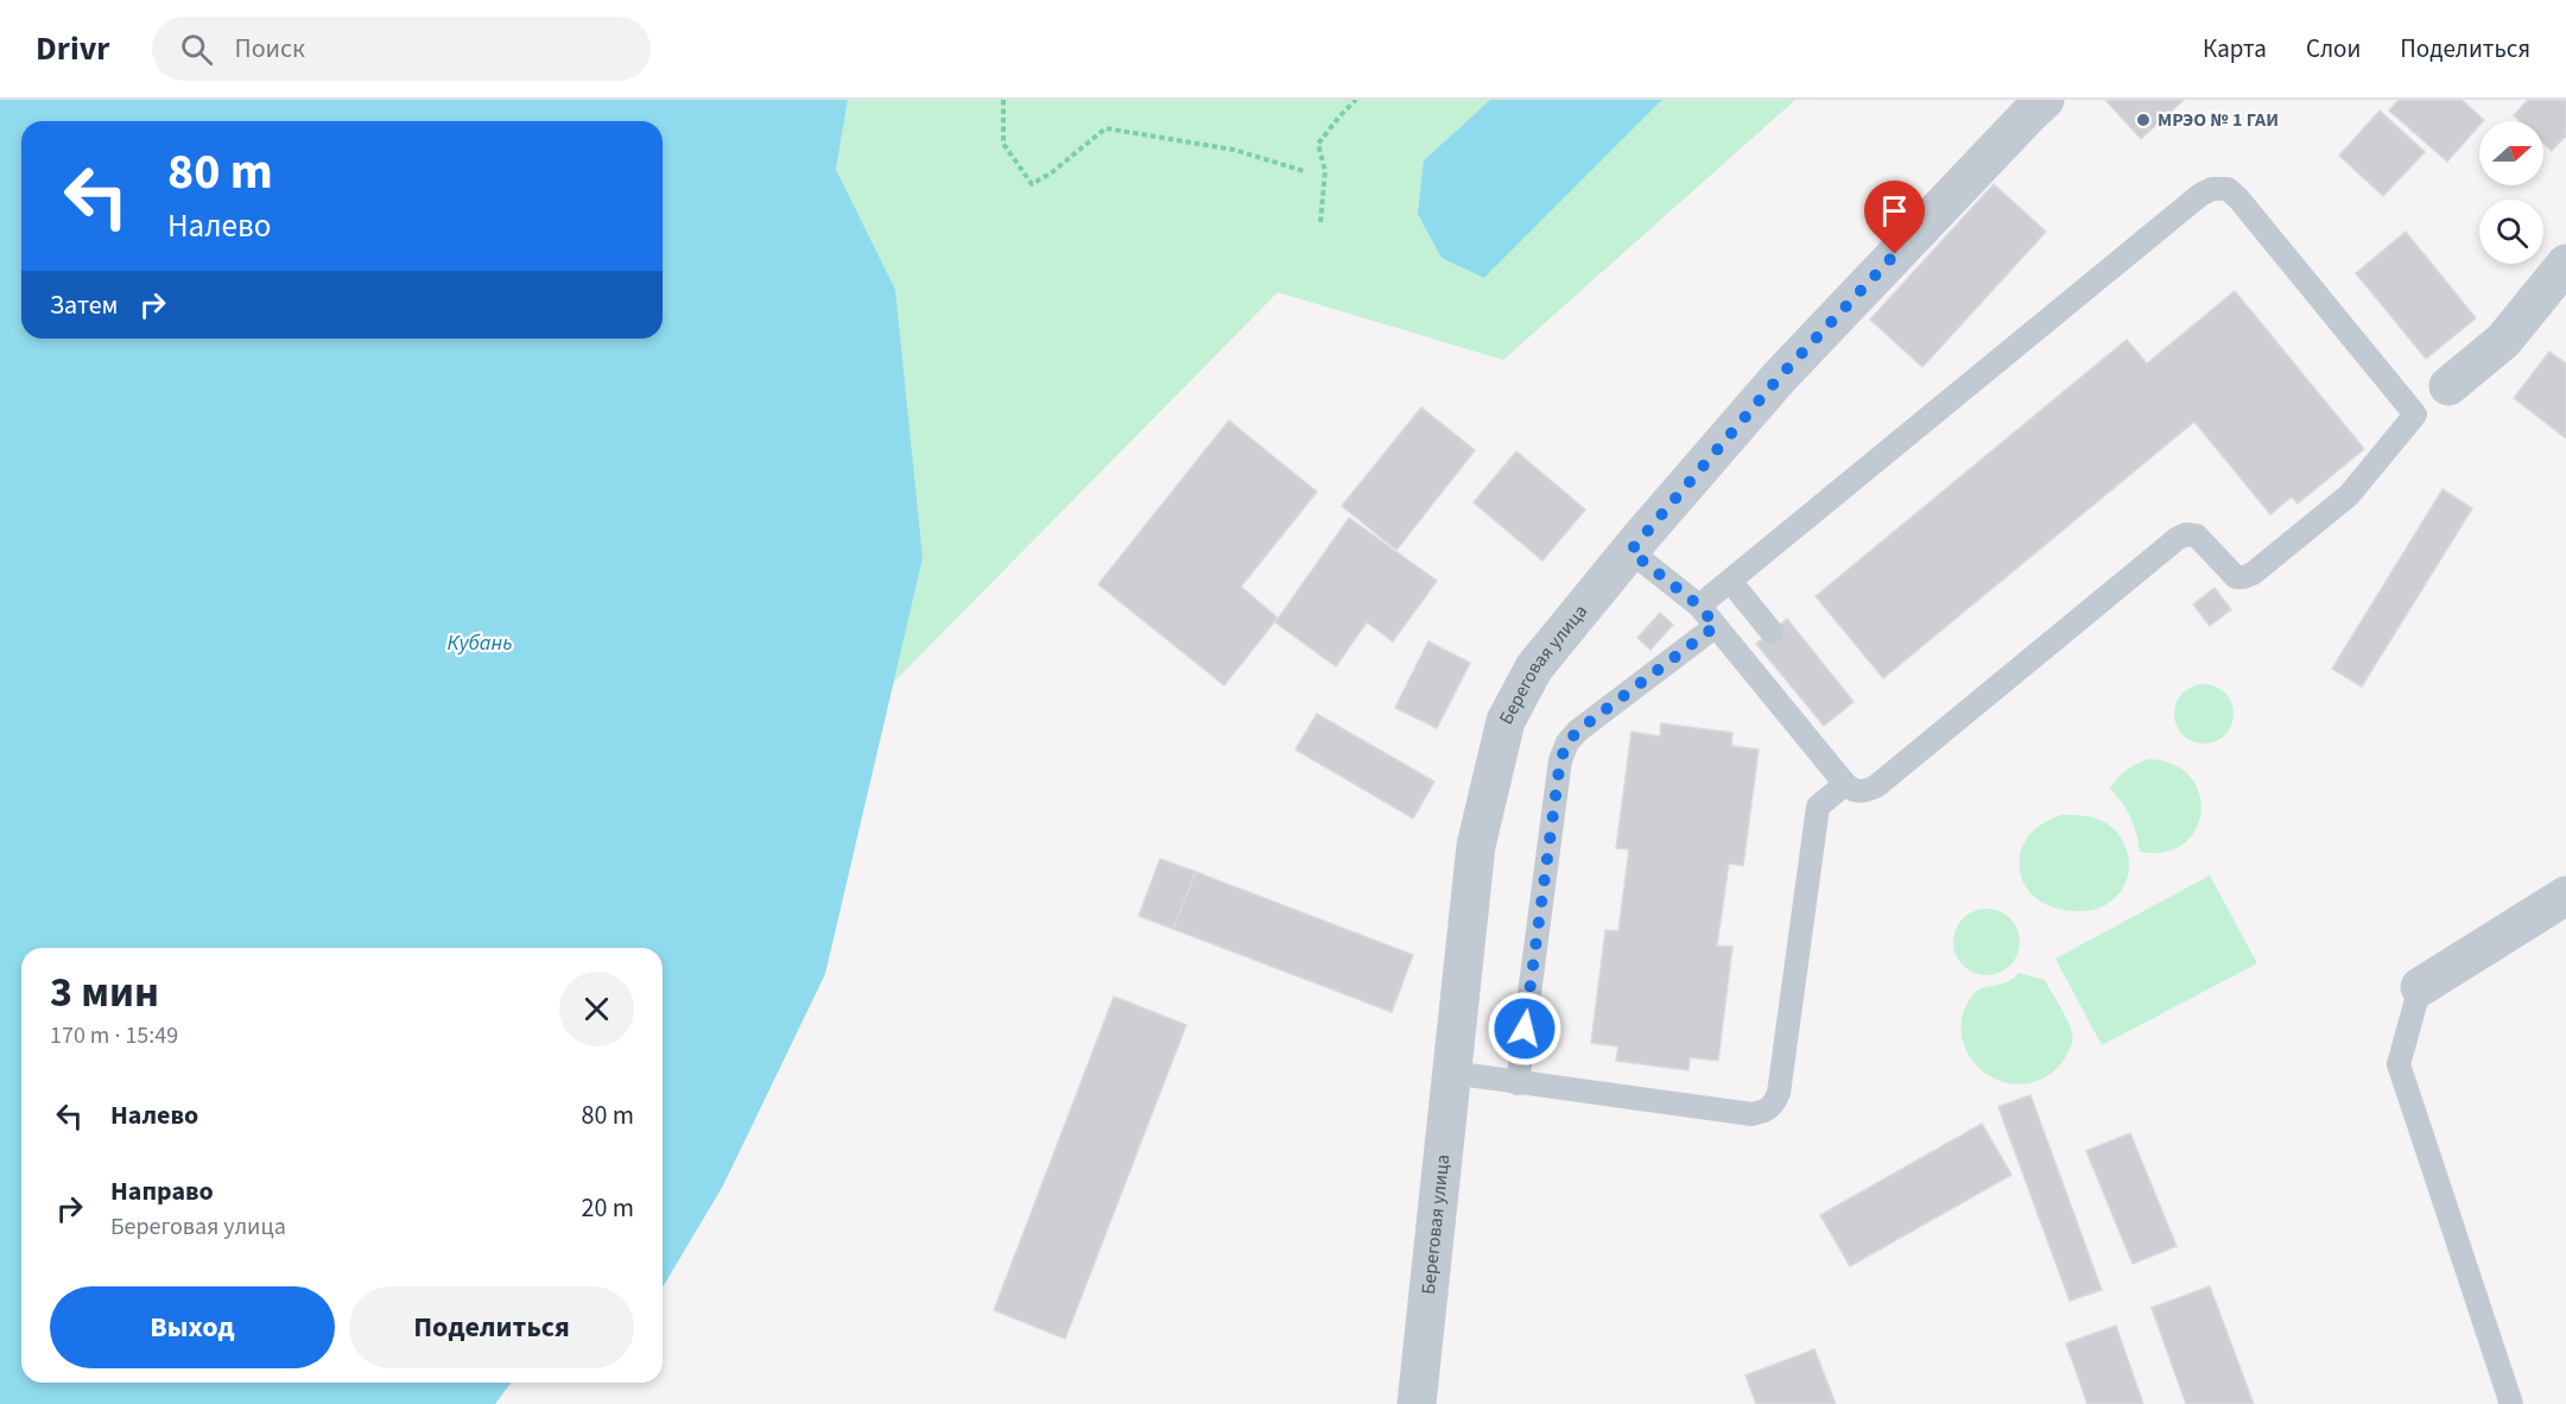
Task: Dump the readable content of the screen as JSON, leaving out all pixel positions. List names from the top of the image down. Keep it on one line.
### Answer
{"streets":{"street":["Береговая улица"]},"water":["Кубань"],"places":["МРЭО № 1 ГАИ"],"north":"right","page":{"header":"Drivr","search":"Поиск","nav":["Карта","Слои","Поделиться"],"turn":["80 m","Налево"],"then":"Затем","heading":["3 мин","170 m · 15:49"],"list":[{"name":"Налево","value":"80 m"},{"name":"Направо","note":"Береговая улица","value":"20 m"}],"buttons":["Выход","Поделиться"]}}
